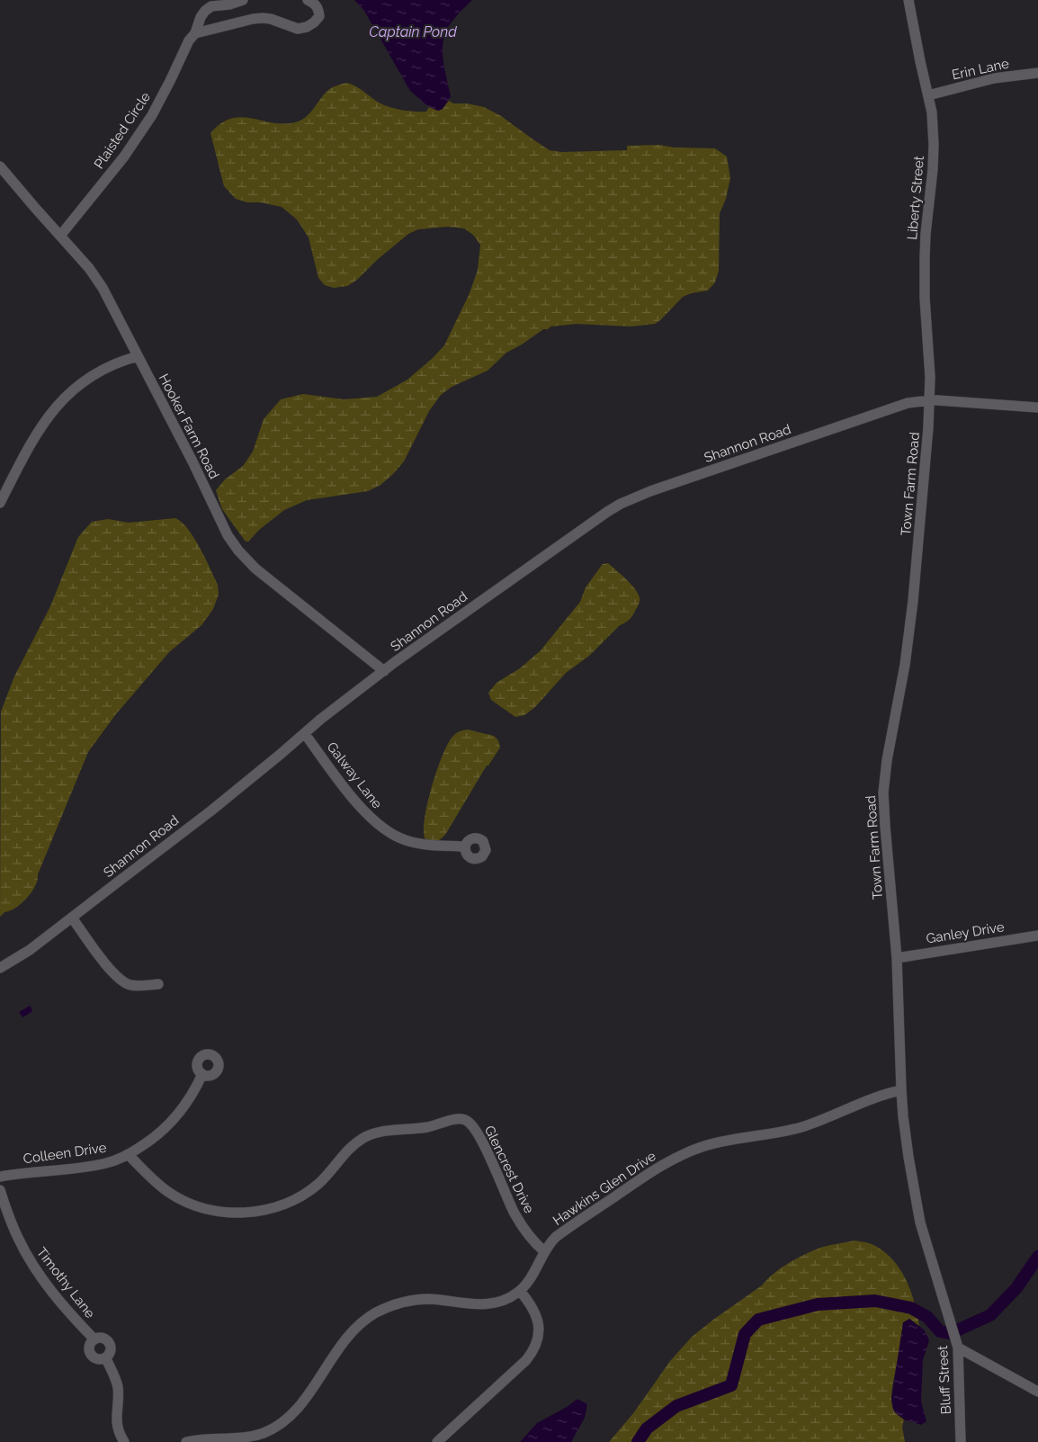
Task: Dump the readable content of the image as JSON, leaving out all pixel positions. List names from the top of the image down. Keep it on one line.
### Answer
{"streets":{"street":["Erin Lane","Plaisted Circle","Liberty Street","Hooker Farm Road","Shannon Road","Town Farm Road","Galway Lane","Ganley Drive","Colleen Drive","Glencrest Drive","Hawkins Glen Drive","Timothy Lane","Bluff Street"]},"crossings":[["Erin Lane","Liberty Street"],["Plaisted Circle","Hooker Farm Road"],["Liberty Street","Shannon Road"],["Liberty Street","Town Farm Road"],["Hooker Farm Road","Shannon Road"],["Shannon Road","Town Farm Road"],["Shannon Road","Galway Lane"],["Town Farm Road","Ganley Drive"],["Town Farm Road","Hawkins Glen Drive"],["Town Farm Road","Bluff Street"],["Colleen Drive","Glencrest Drive"],["Glencrest Drive","Hawkins Glen Drive"]],"water":["Captain Pond"]}
